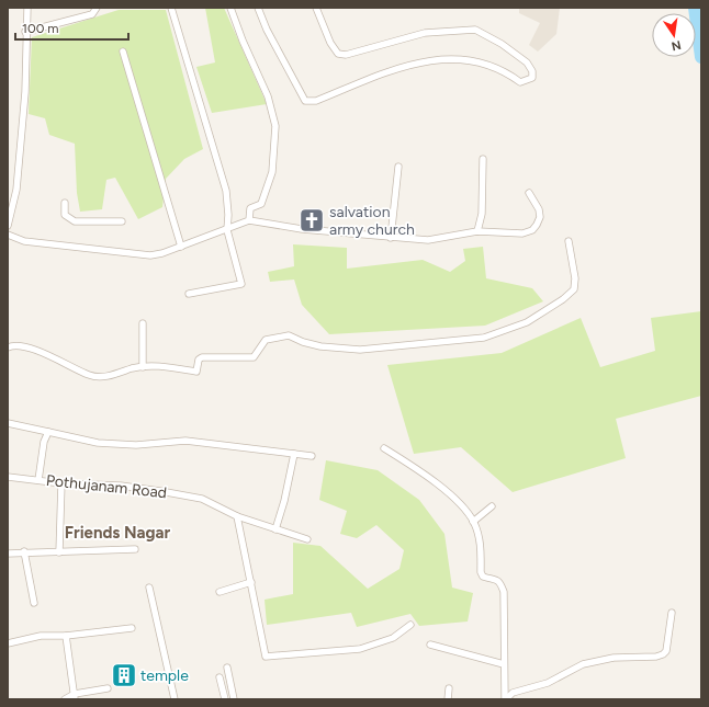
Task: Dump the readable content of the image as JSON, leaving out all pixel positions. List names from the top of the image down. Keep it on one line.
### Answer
{"streets":{"street":["Pothujanam Road"]},"districts":["Friends Nagar"],"places":{"church":["salvation army church"],"building":["temple"]},"scale_bar":"100 m","north":"bottom"}
